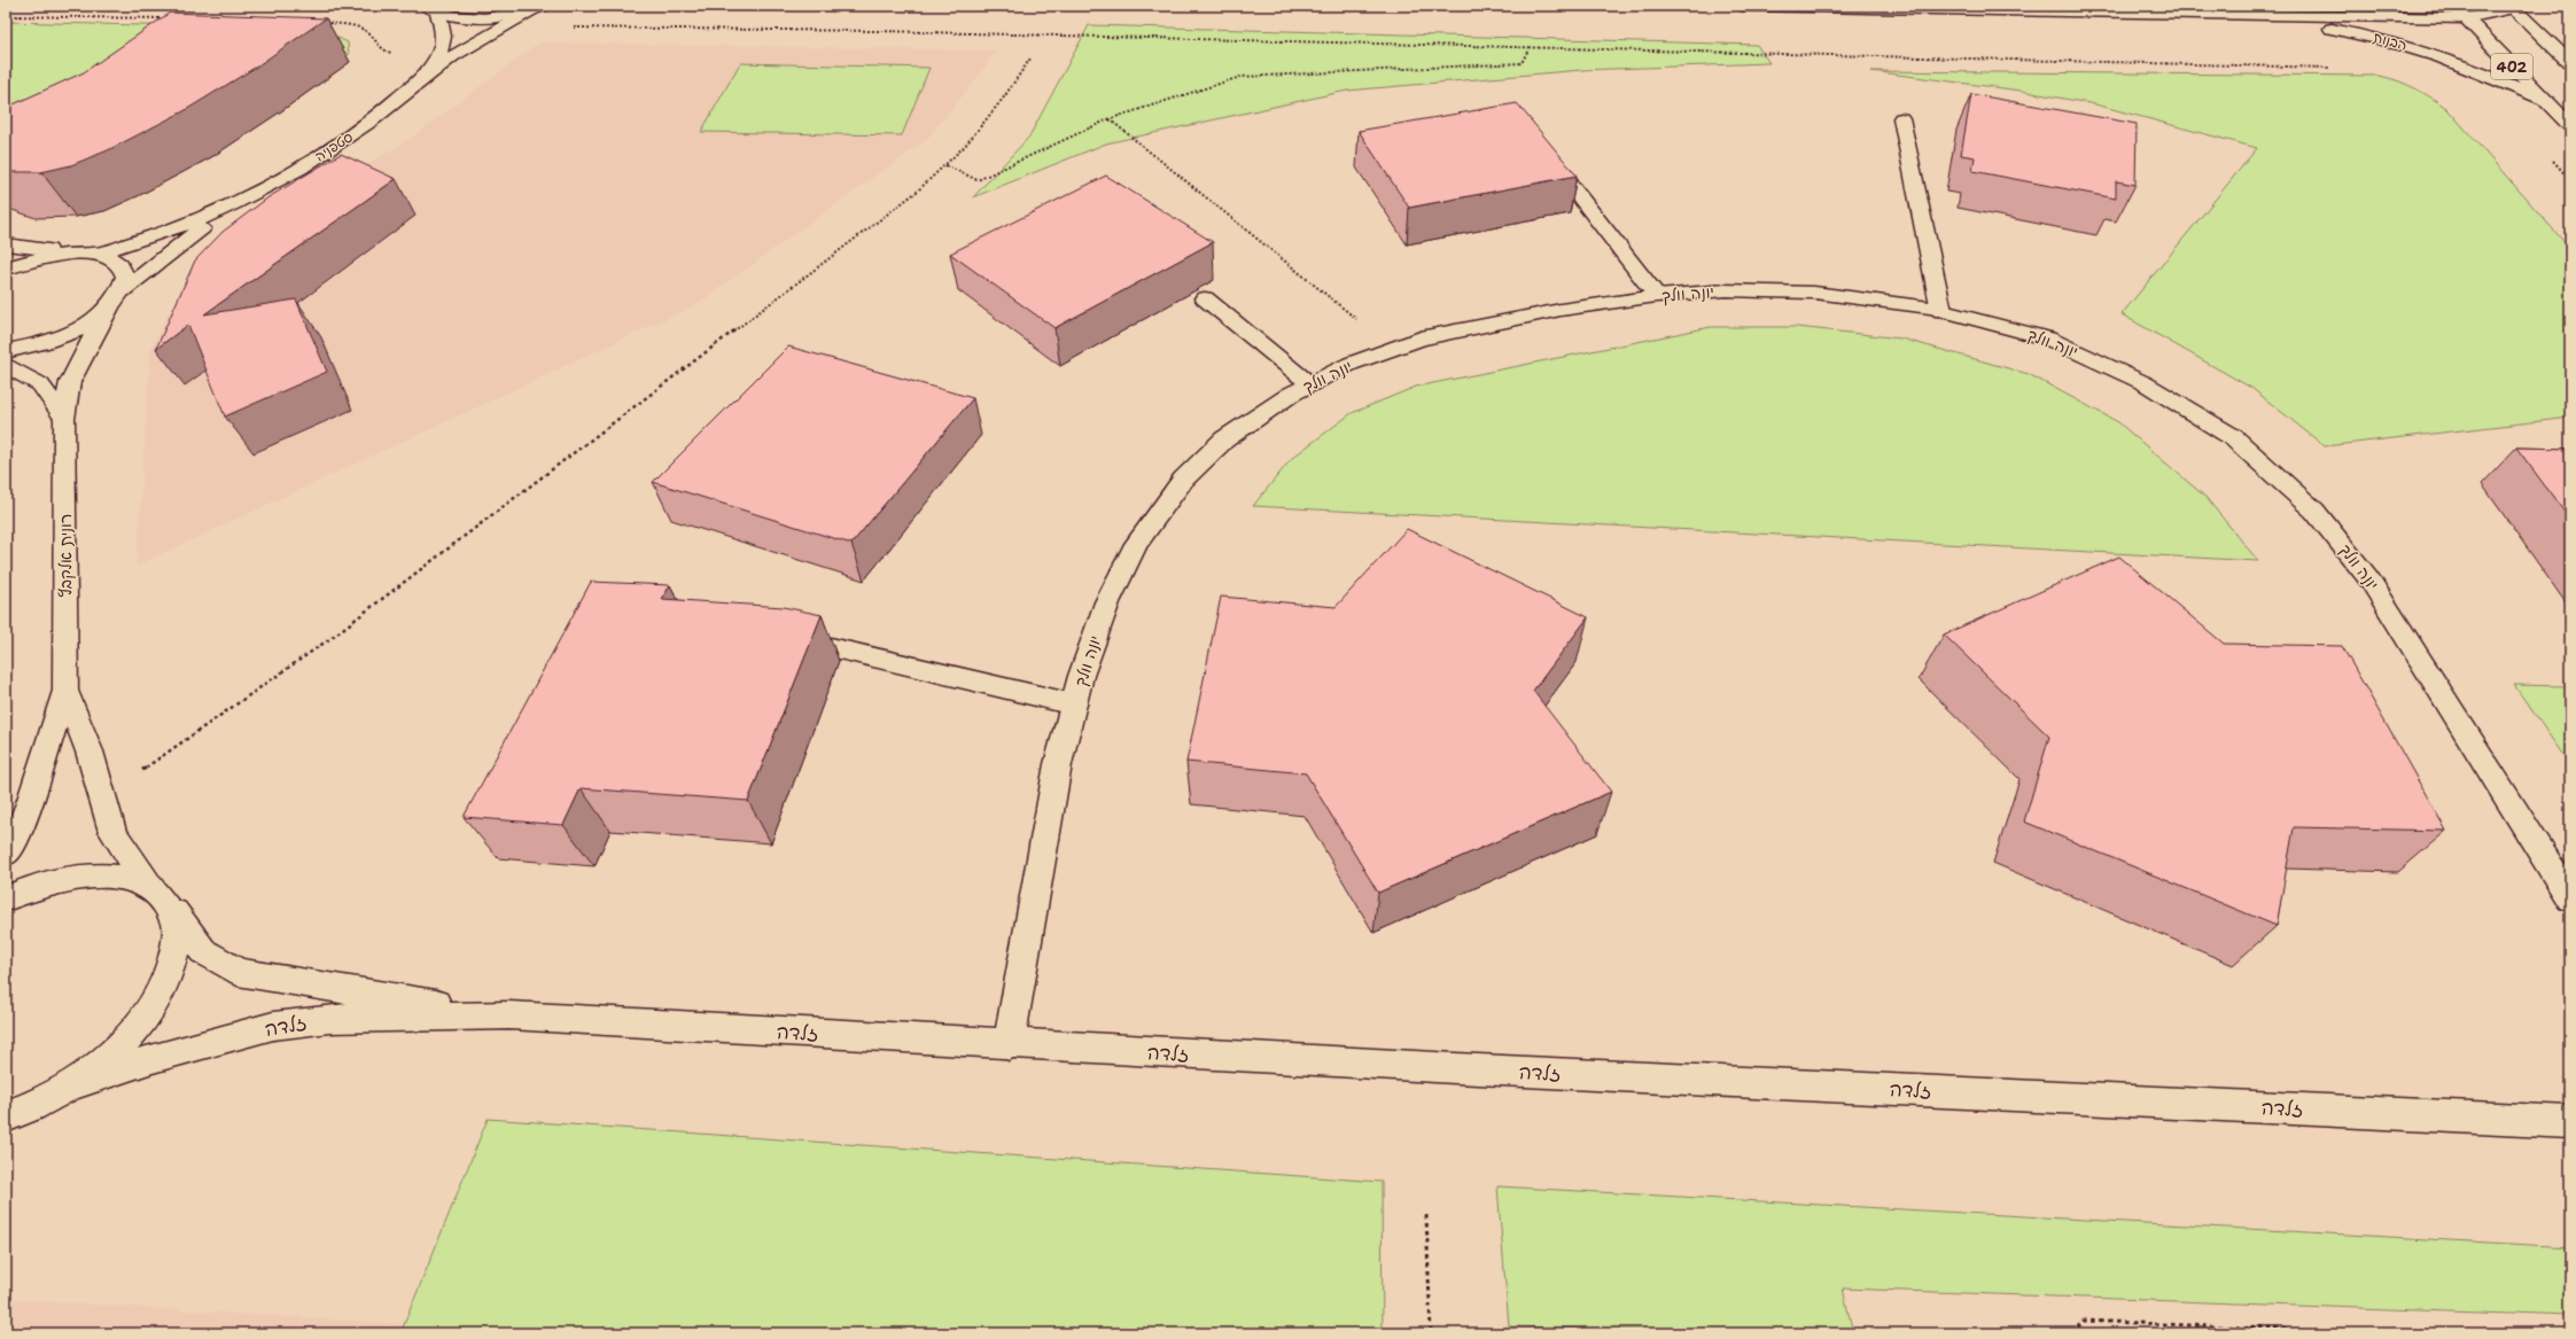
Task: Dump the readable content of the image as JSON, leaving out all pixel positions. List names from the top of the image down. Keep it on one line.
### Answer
{"streets":{"street":["הבנות","402","סטפניה","יונה וולך","רונית אלקבץ","זלדה"]},"crossings":[["הבנות","402"],["סטפניה","רונית אלקבץ"],["יונה וולך","זלדה"],["רונית אלקבץ","זלדה"]]}
